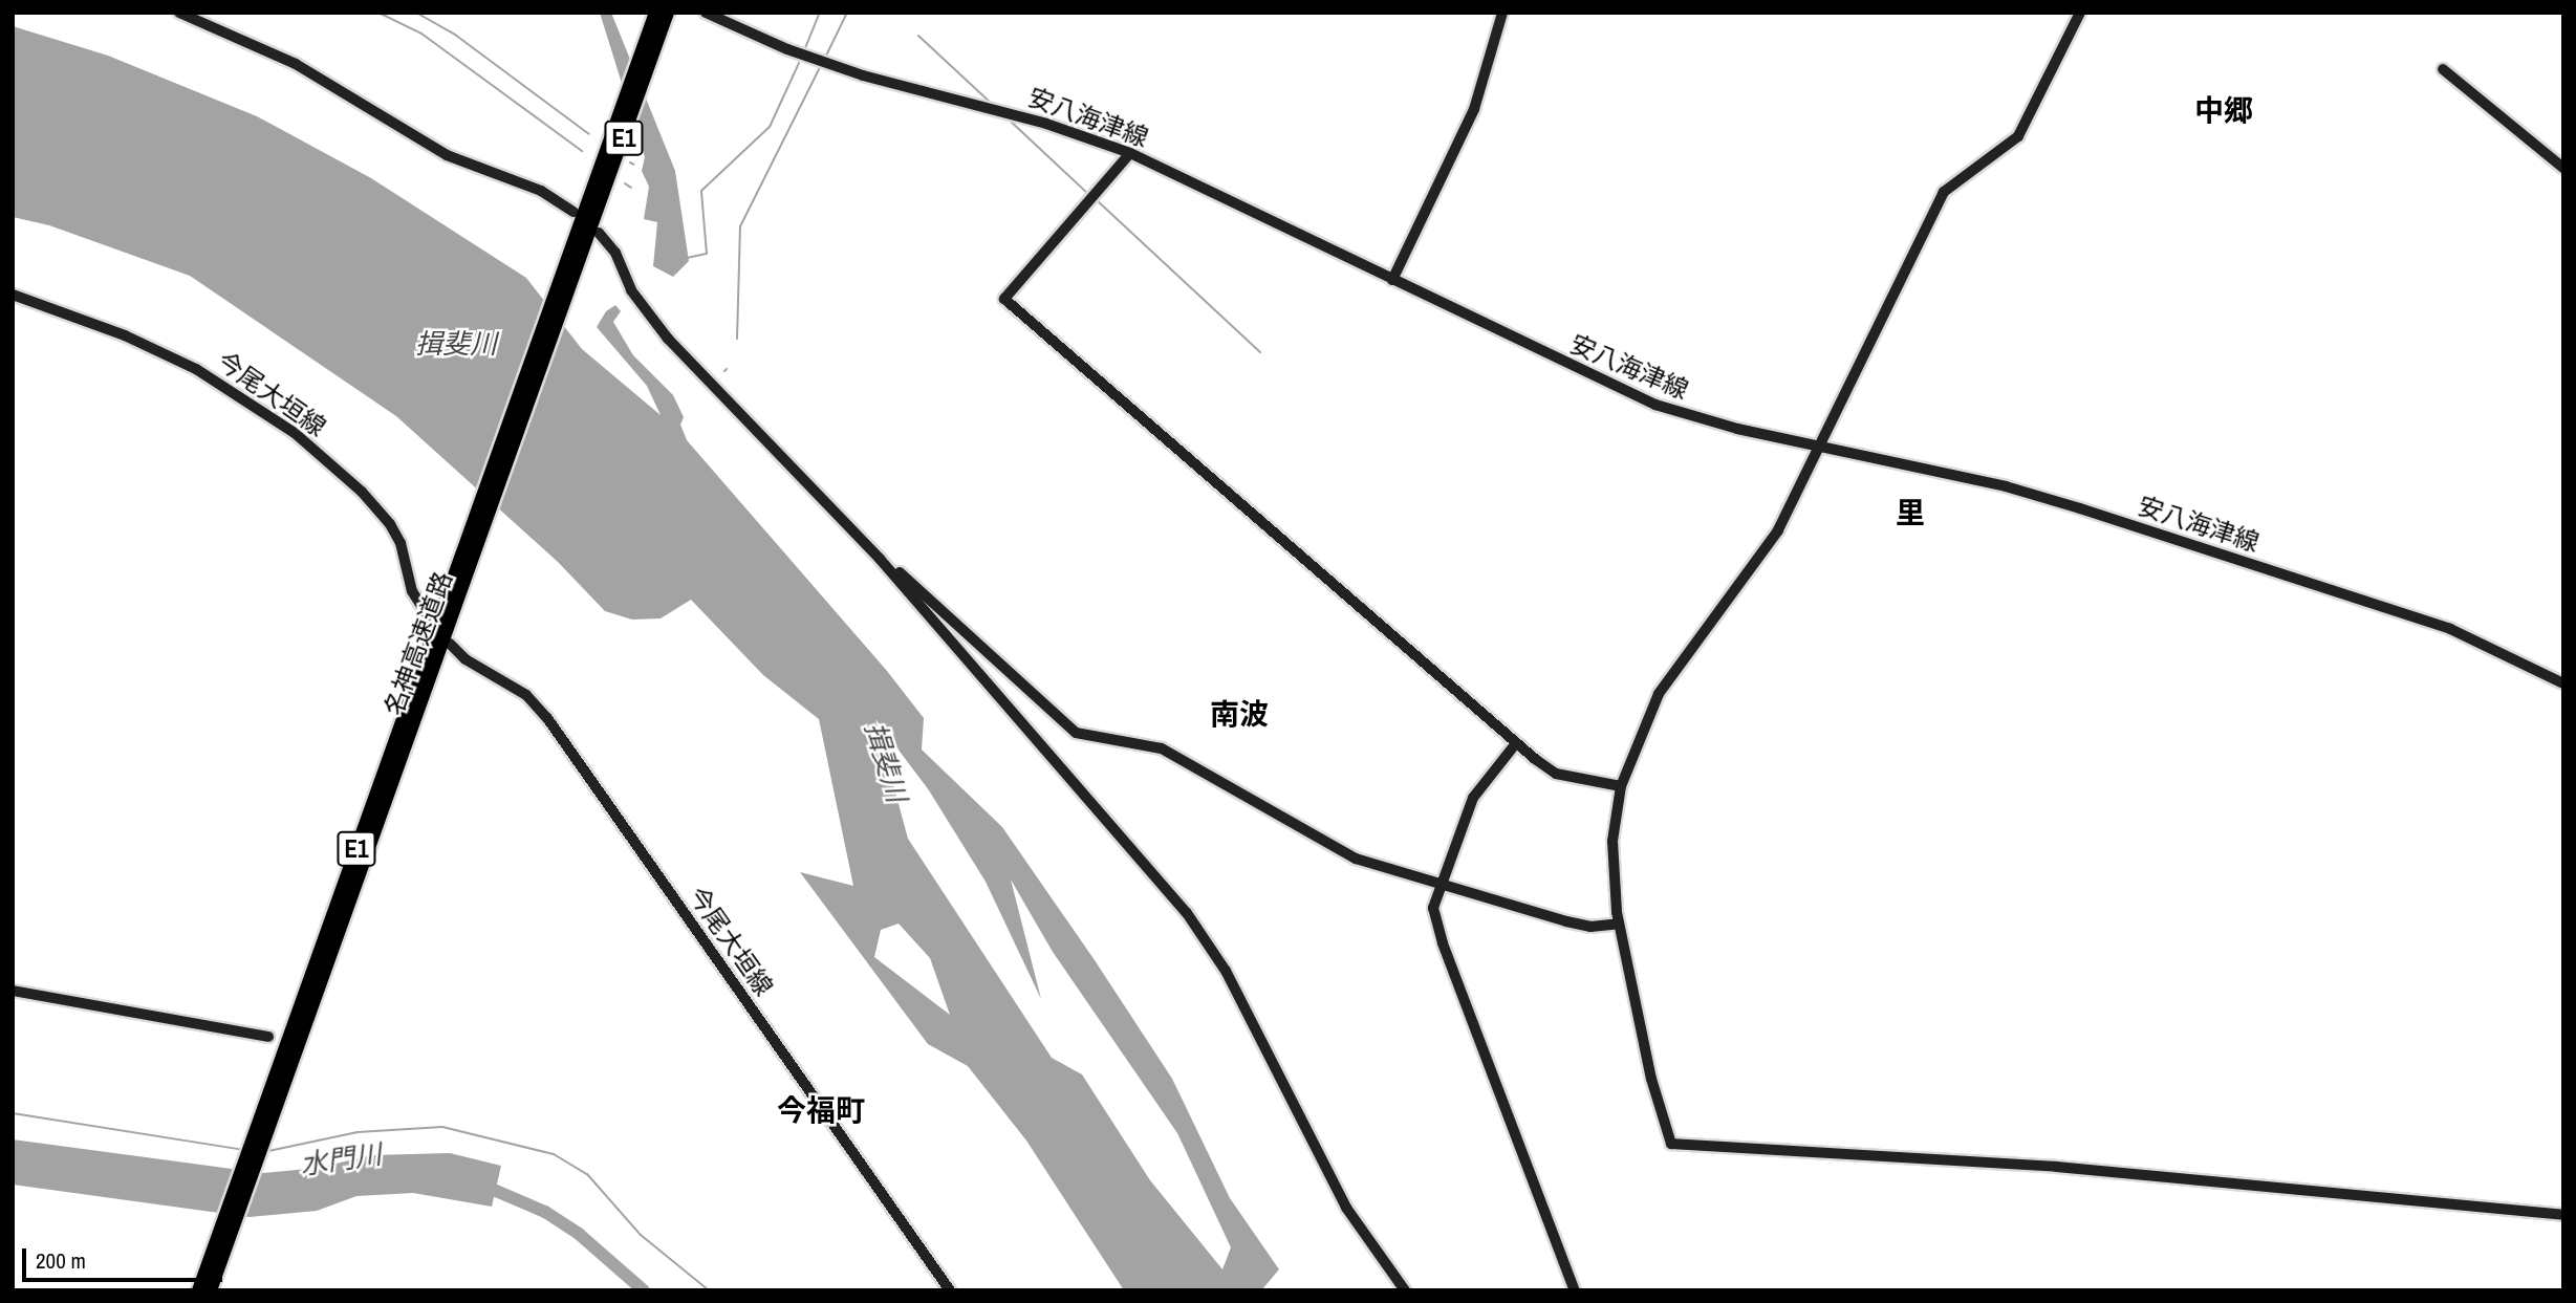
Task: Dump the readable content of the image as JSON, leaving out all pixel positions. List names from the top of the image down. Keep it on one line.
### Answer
{"streets":{"highway":["E1","名神高速道路"],"street":["安八海津線","今尾大垣線"]},"districts":["中郷","里","南波","今福町"],"water":["揖斐川","水門川"],"scale_bar":"200 m"}
